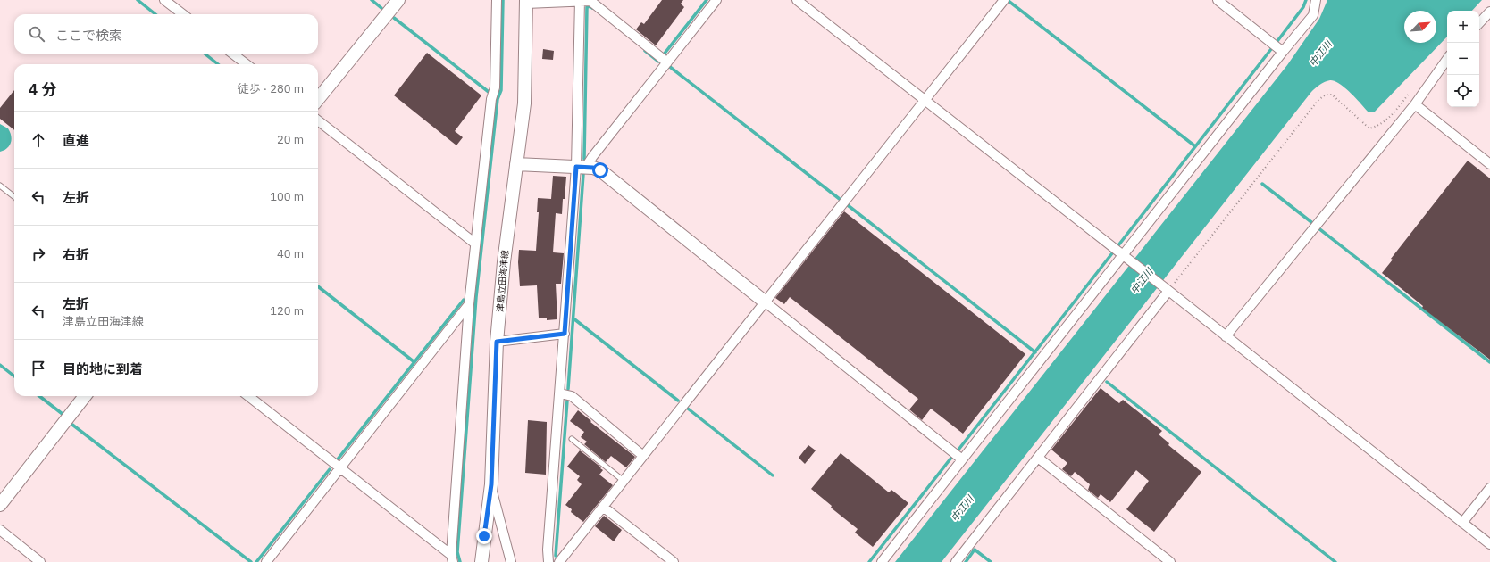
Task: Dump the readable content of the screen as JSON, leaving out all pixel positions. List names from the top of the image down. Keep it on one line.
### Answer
{"streets":{"street":["津島立田海津線"]},"water":["中江川"],"north":"top right","page":{"map_buttons":["+","−"],"search":"ここで検索","heading":["4 分","徒歩 · 280 m"],"list":[["直進","20 m"],["左折","100 m"],["右折","40 m"],["左折","津島立田海津線","120 m"],"目的地に到着"]}}
